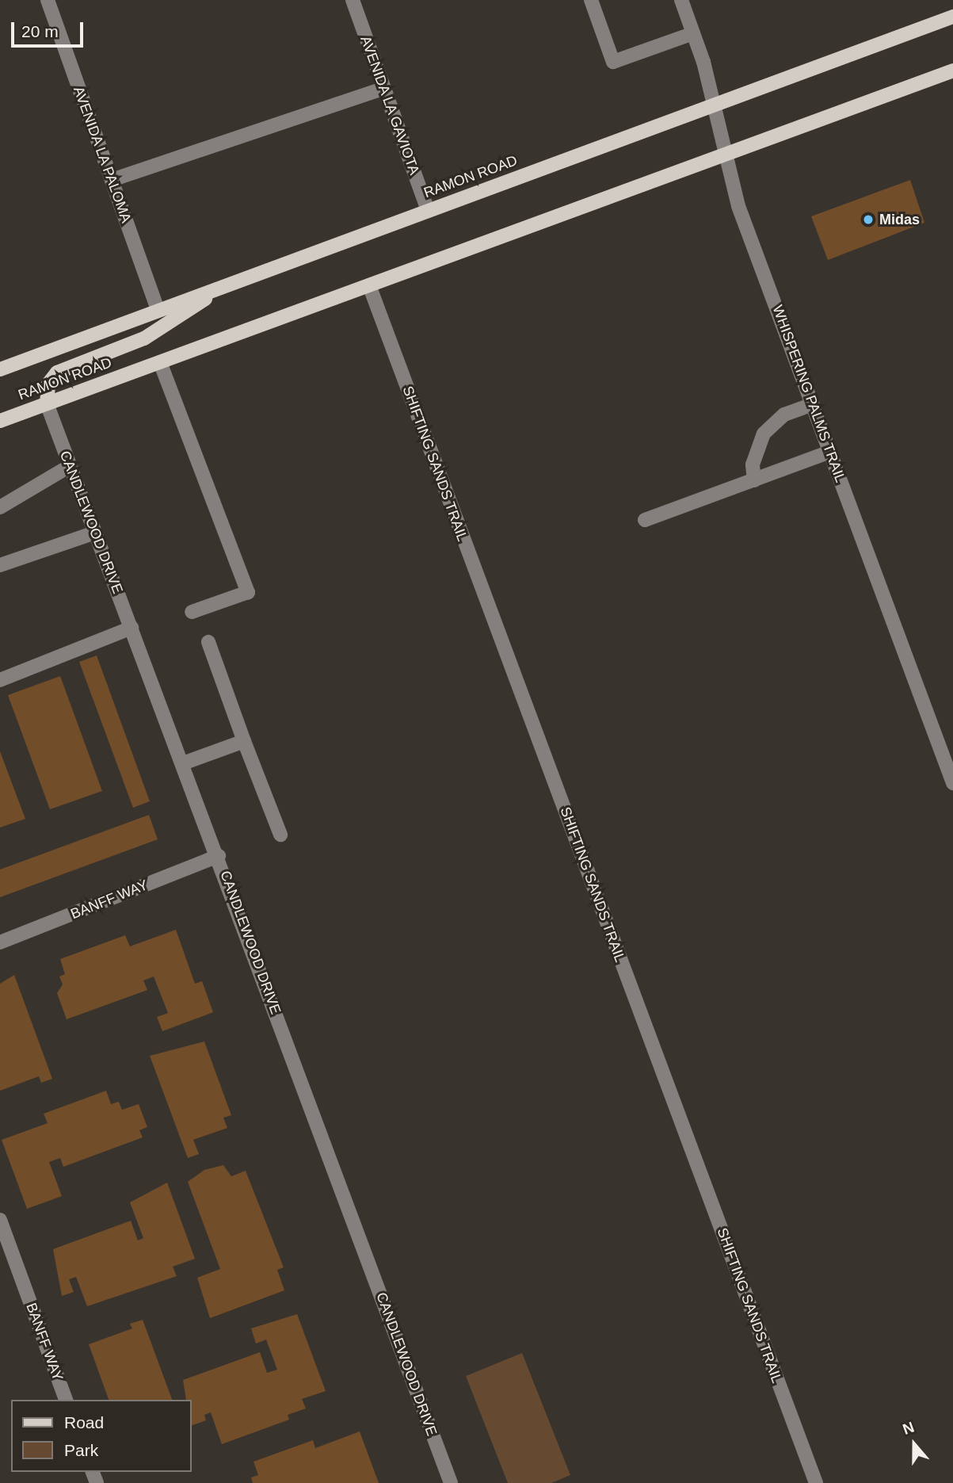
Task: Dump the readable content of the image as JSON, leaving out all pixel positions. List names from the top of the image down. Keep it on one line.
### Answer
{"streets":{"main road":["RAMON ROAD"],"street":["AVENIDA LA GAVIOTA","AVENIDA LA PALOMA","WHISPERING PALMS TRAIL","SHIFTING SANDS TRAIL","CANDLEWOOD DRIVE","BANFF WAY"]},"crossings":[["AVENIDA LA GAVIOTA","RAMON ROAD"],["AVENIDA LA PALOMA","RAMON ROAD"],["RAMON ROAD","WHISPERING PALMS TRAIL"],["RAMON ROAD","SHIFTING SANDS TRAIL"],["RAMON ROAD","CANDLEWOOD DRIVE"],["CANDLEWOOD DRIVE","BANFF WAY"]],"places":["Midas"],"legend":["Road","Park"],"scale_bar":"20 m","north":"top"}
